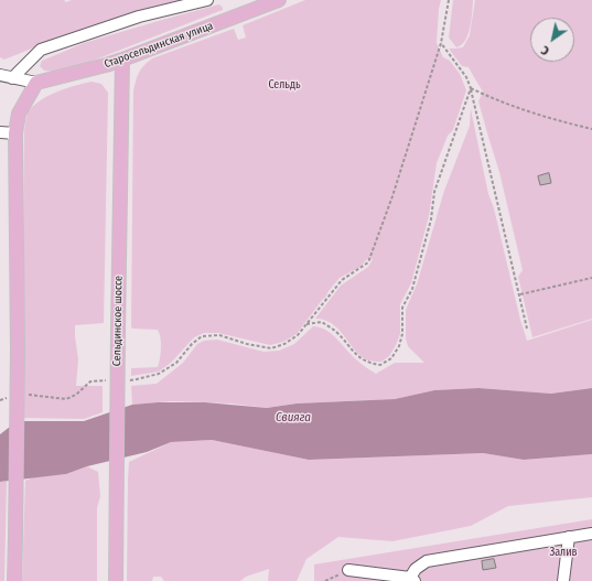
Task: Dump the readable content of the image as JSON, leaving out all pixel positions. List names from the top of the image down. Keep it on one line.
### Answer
{"streets":{"main road":["Старосельдинская улица","Сельдинское шоссе"]},"crossings":[["Старосельдинская улица","Сельдинское шоссе"]],"water":["Свияга"],"parks":["Сельдь","Залив"],"north":"bottom left"}
